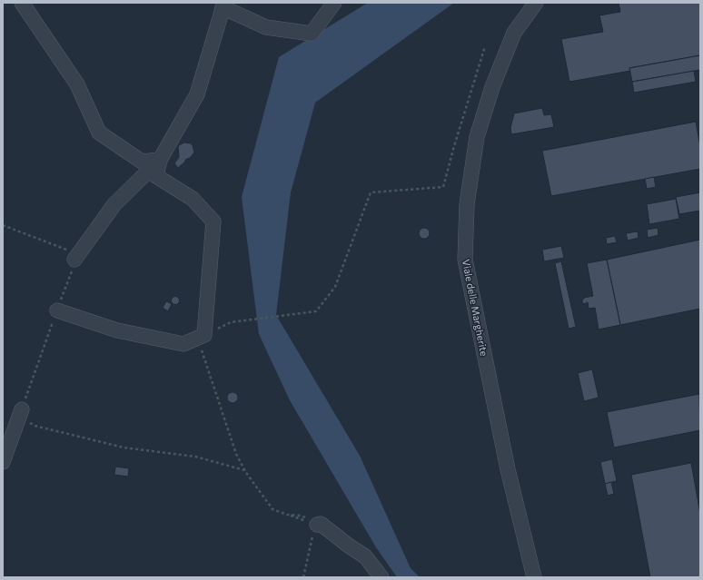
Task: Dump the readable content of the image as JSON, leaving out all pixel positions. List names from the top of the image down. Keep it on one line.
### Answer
{"streets":{"street":["Viale delle Margherite"]}}
